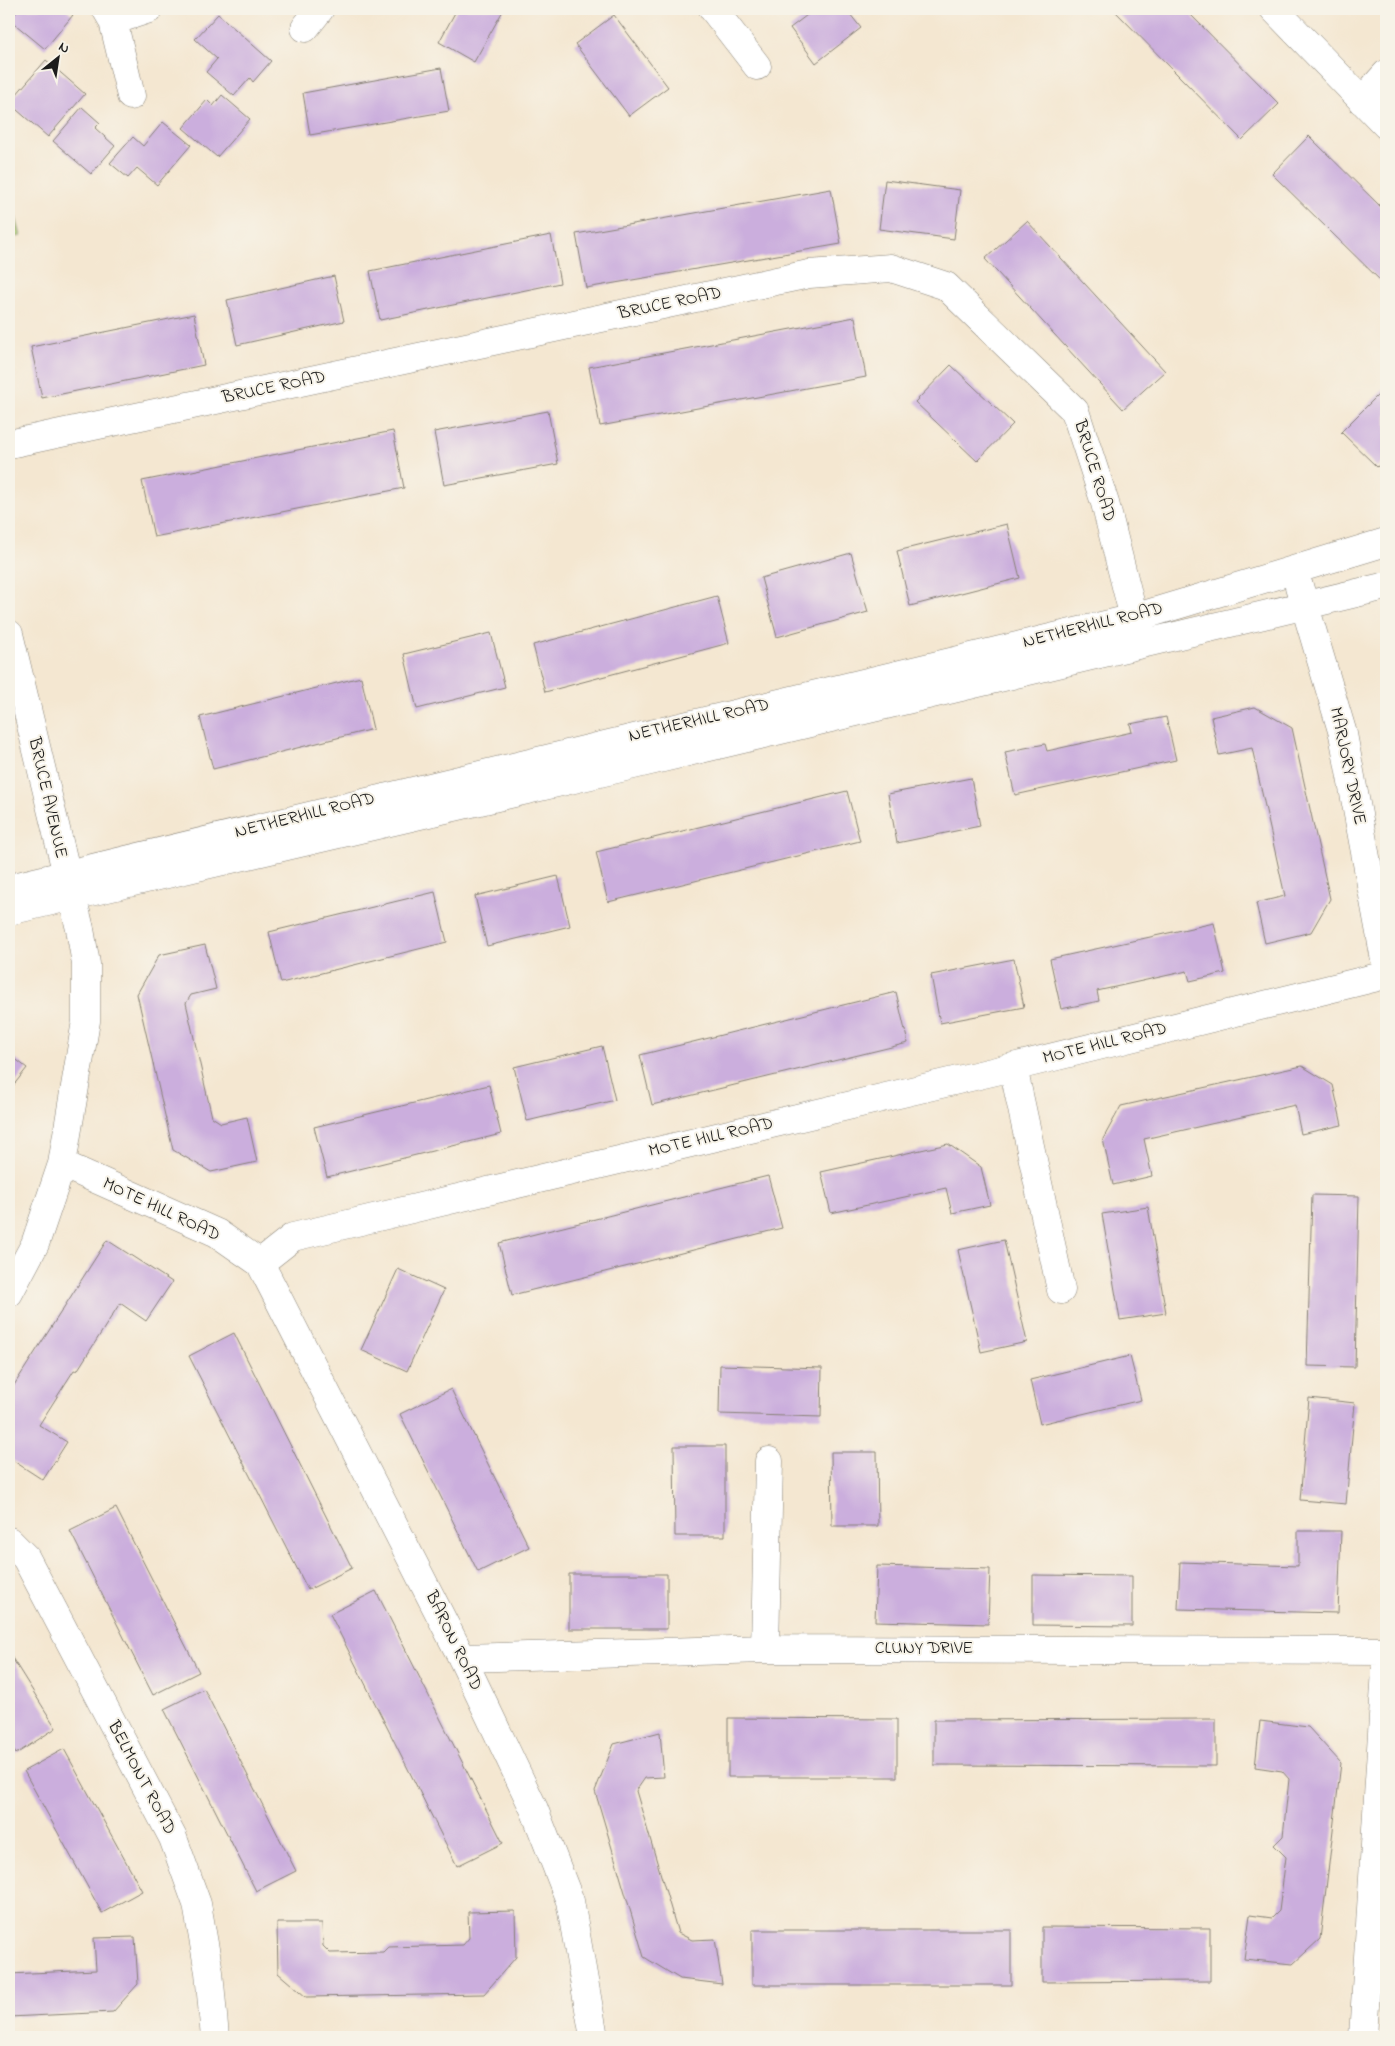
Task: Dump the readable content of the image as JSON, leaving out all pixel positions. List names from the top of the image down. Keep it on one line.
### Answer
{"streets":{"street":["BRUCE ROAD","NETHERHILL ROAD","MARJORY DRIVE","BRUCE AVENUE","MOTE HILL ROAD","BARON ROAD","CLUNY DRIVE","BELMONT ROAD"]},"crossings":[["BRUCE ROAD","NETHERHILL ROAD"],["NETHERHILL ROAD","MARJORY DRIVE"],["NETHERHILL ROAD","BRUCE AVENUE"],["BRUCE AVENUE","MOTE HILL ROAD"],["MOTE HILL ROAD","BARON ROAD"],["BARON ROAD","CLUNY DRIVE"]],"north":"top right"}
